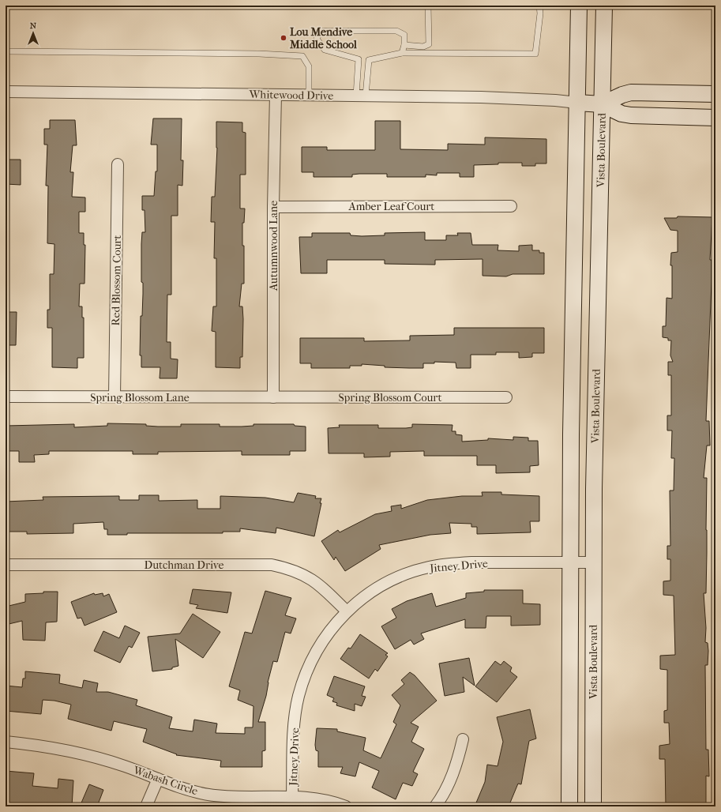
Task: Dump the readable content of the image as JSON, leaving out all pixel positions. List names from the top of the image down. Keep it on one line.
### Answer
{"streets":{"main road":["Vista Boulevard"],"street":["Whitewood Drive","Amber Leaf Court","Autumnwood Lane","Red Blossom Court","Spring Blossom Lane","Spring Blossom Court","Dutchman Drive","Jitney Drive","Wabash Circle"]},"crossings":[["Whitewood Drive","Autumnwood Lane"],["Vista Boulevard","Jitney Drive"],["Amber Leaf Court","Autumnwood Lane"],["Autumnwood Lane","Spring Blossom Lane"],["Autumnwood Lane","Spring Blossom Court"],["Red Blossom Court","Spring Blossom Lane"],["Spring Blossom Lane","Spring Blossom Court"],["Dutchman Drive","Jitney Drive"],["Jitney Drive","Wabash Circle"]],"places":["Lou Mendive Middle School"],"north":"top"}
